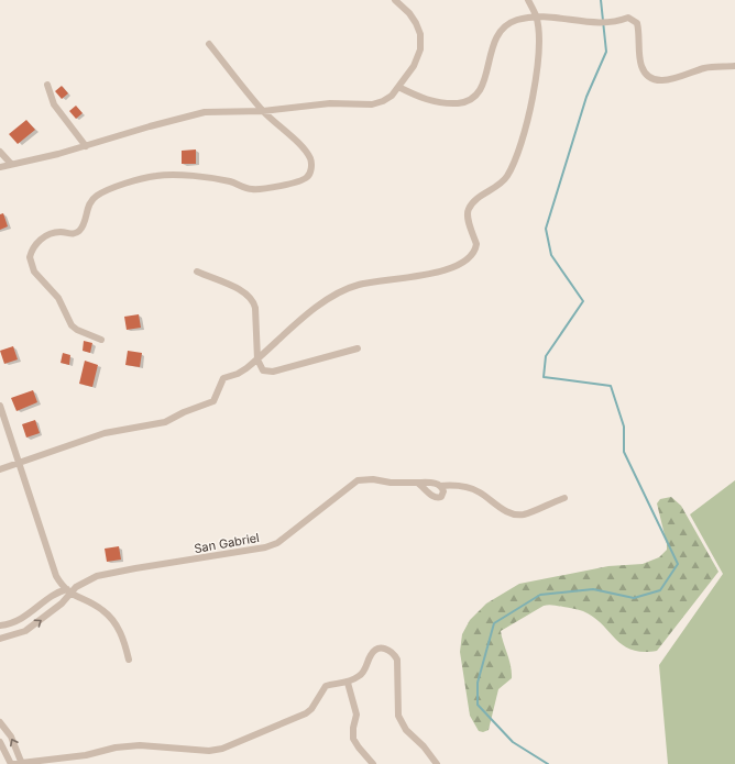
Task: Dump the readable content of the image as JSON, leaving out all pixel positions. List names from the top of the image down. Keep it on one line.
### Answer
{"streets":{"street":["San Gabriel"]}}
